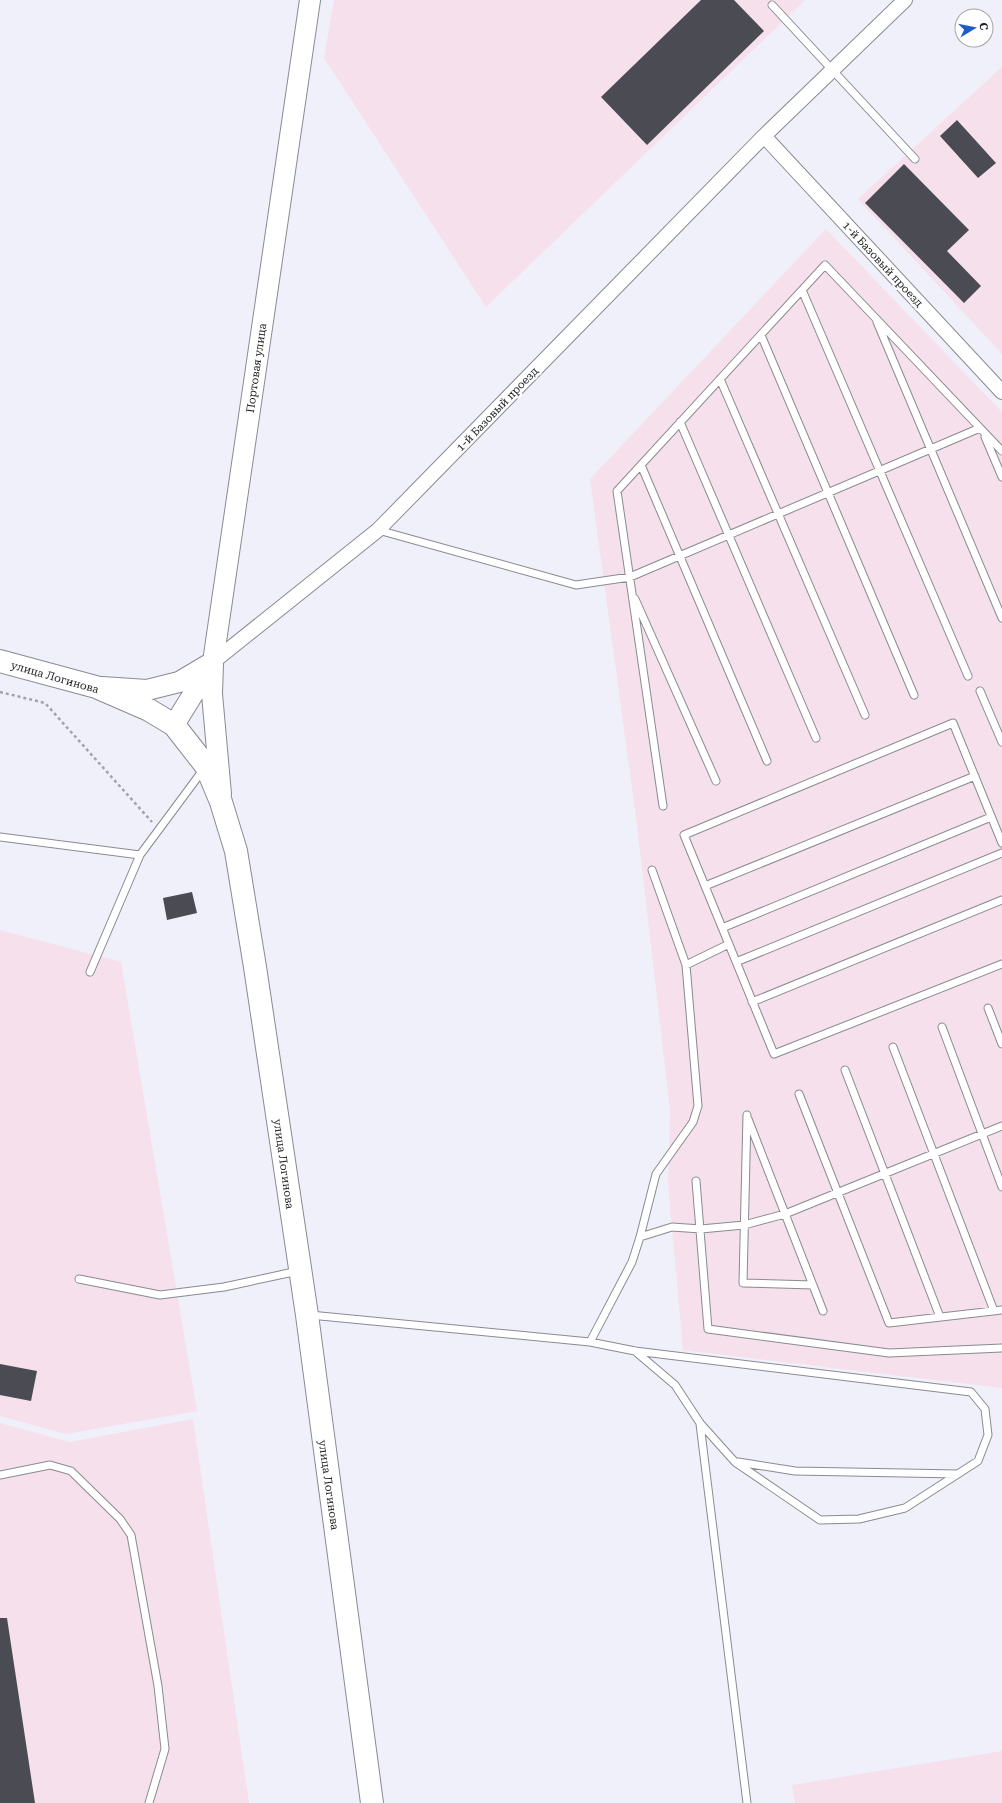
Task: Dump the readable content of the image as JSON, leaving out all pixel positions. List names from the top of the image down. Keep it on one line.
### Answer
{"streets":{"main road":["улица Логинова"],"street":["1-й Базовый проезд","Портовая улица"]},"crossings":[["1-й Базовый проезд","Портовая улица"],["Портовая улица","улица Логинова"]],"north":"right"}
